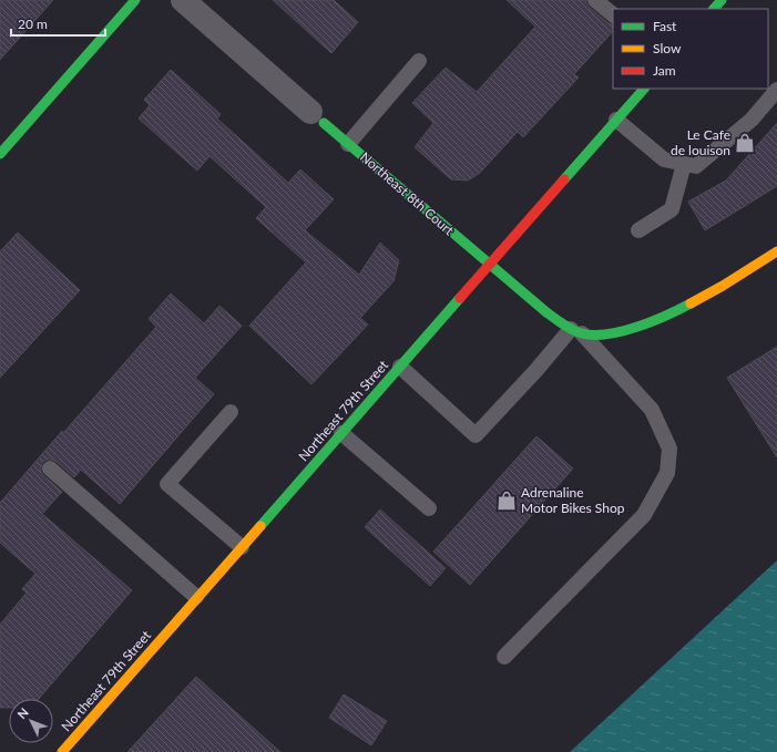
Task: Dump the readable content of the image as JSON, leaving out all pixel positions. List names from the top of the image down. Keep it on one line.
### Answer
{"streets":{"main road":["Northeast 8th Court","Northeast 79th Street"]},"crossings":[["Northeast 8th Court","Northeast 79th Street"]],"places":{"shop":["Le Cafe de louison","Adrenaline Motor Bikes Shop"]},"legend":["Fast","Slow","Jam"],"scale_bar":"20 m","north":"top left"}
